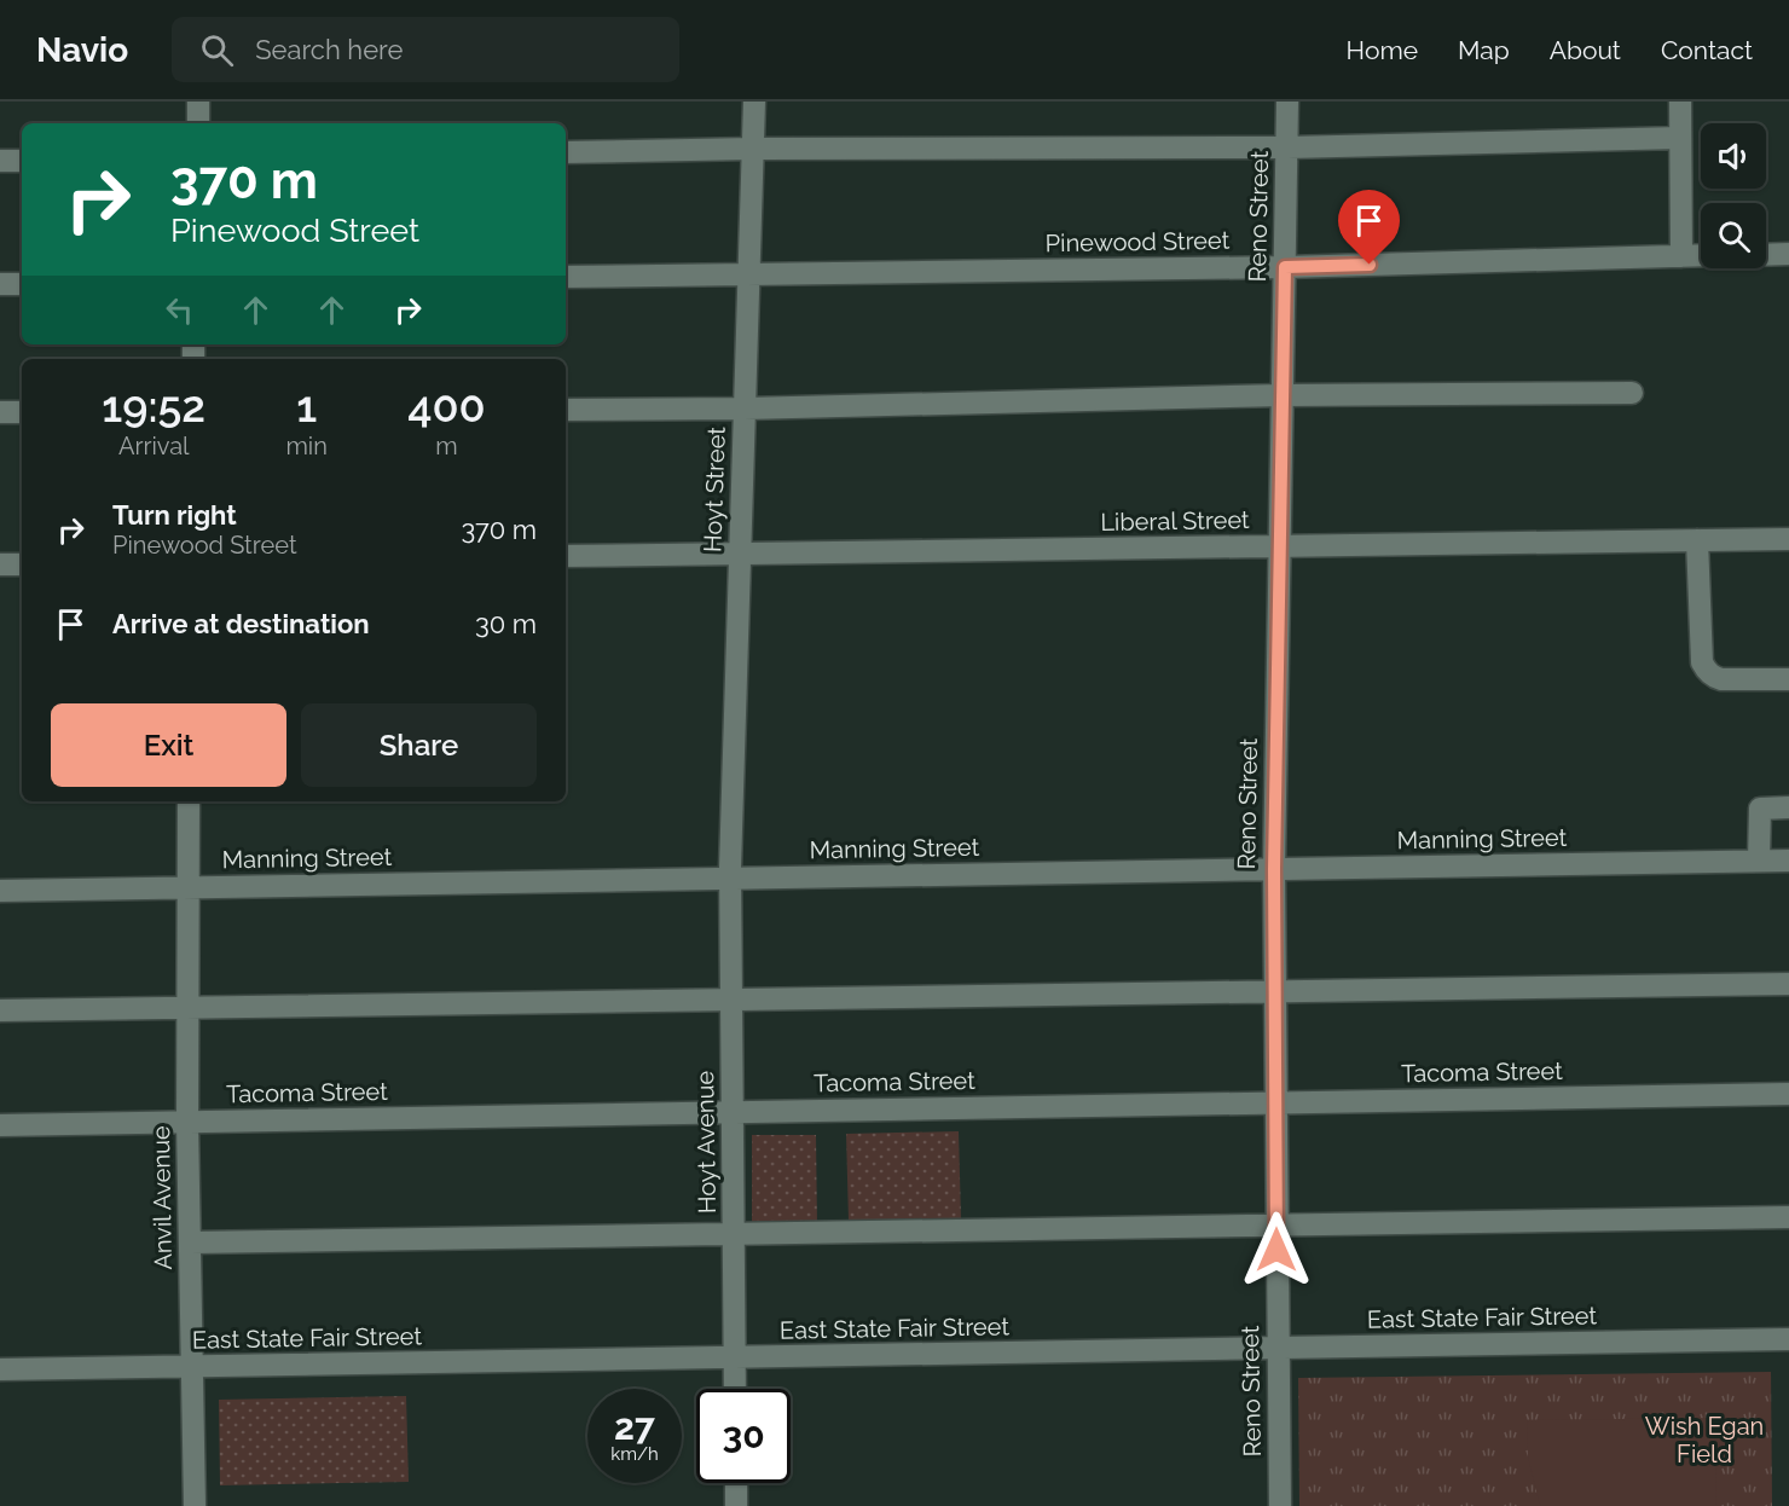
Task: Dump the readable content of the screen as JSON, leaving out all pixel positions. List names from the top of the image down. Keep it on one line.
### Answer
{"streets":{"street":["Reno Street","Pinewood Street","Hoyt Street","Liberal Street","Manning Street","Tacoma Street","Hoyt Avenue","Anvil Avenue","East State Fair Street"]},"crossings":[["Reno Street","Pinewood Street"],["Reno Street","Liberal Street"],["Reno Street","Manning Street"],["Reno Street","Tacoma Street"],["Reno Street","East State Fair Street"],["Pinewood Street","Hoyt Street"],["Hoyt Street","Liberal Street"],["Hoyt Street","Manning Street"],["Hoyt Street","Hoyt Avenue"],["Manning Street","Hoyt Avenue"],["Manning Street","Anvil Avenue"],["Tacoma Street","Hoyt Avenue"],["Tacoma Street","Anvil Avenue"],["Hoyt Avenue","East State Fair Street"],["Anvil Avenue","East State Fair Street"]],"parks":["Wish Egan Field"],"page":{"header":"Navio","search":"Search here","nav":["Home","Map","About","Contact"],"turn":["370 m","Pinewood Street"],"eta":["19:52","Arrival","1","min","400","m"],"list":[{"name":"Turn right","note":"Pinewood Street","value":"370 m"},{"name":"Arrive at destination","value":"30 m"}],"buttons":["Exit","Share"],"speed":"27 km/h","limit":"30"}}
